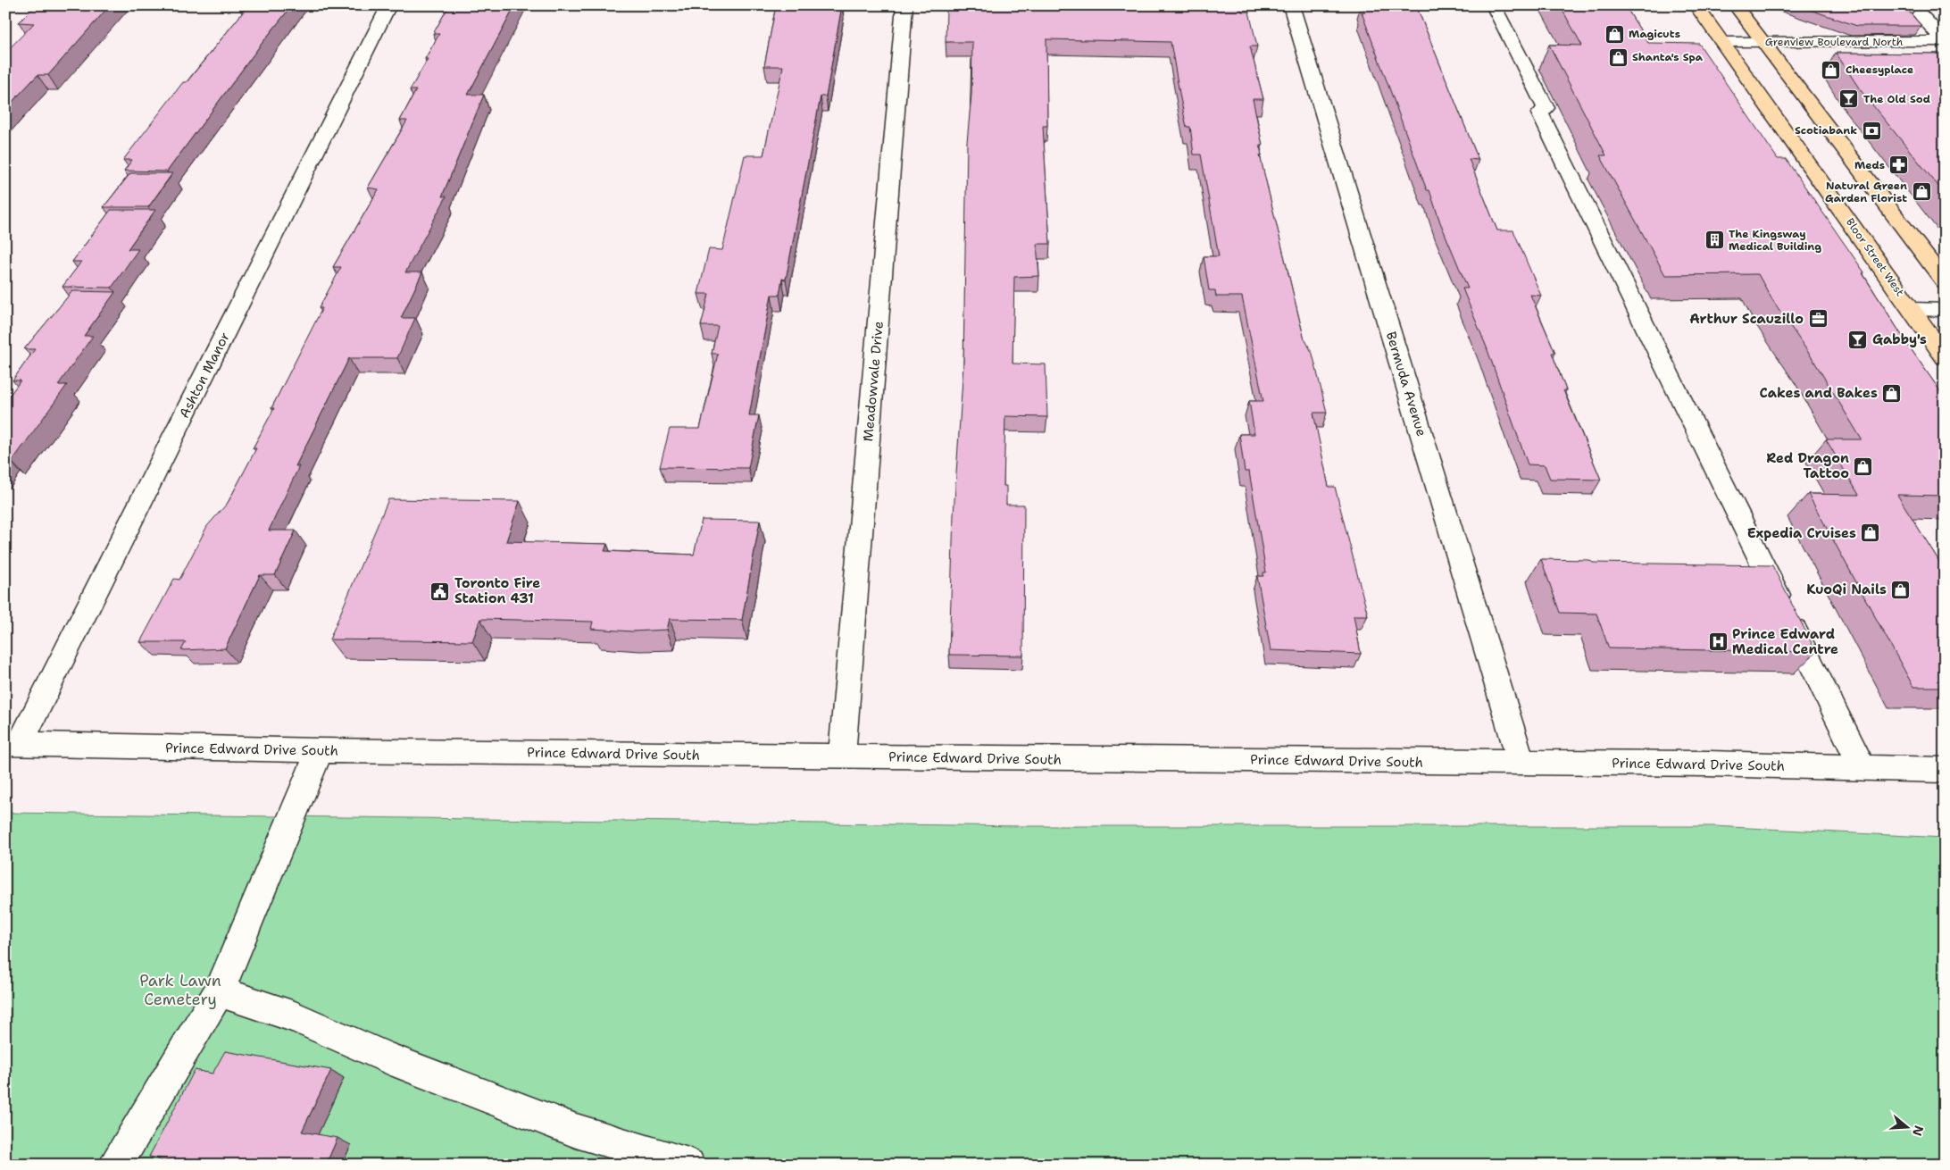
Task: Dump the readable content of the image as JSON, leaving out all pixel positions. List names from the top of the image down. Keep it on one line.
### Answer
{"streets":{"main road":["Bloor Street West"],"street":["Grenview Boulevard North","Ashton Manor","Meadowvale Drive","Bermuda Avenue","Prince Edward Drive South"]},"crossings":[["Grenview Boulevard North","Bloor Street West"],["Ashton Manor","Prince Edward Drive South"],["Meadowvale Drive","Prince Edward Drive South"],["Bermuda Avenue","Prince Edward Drive South"]],"parks":["Park Lawn Cemetery"],"places":{"shop":["Magicuts","Shanta's Spa","Cheesyplace","Natural Green Garden Florist","Cakes and Bakes","Red Dragon Tattoo","Expedia Cruises","KuoQi Nails"],"bar":["The Old Sod","Gabby's"],"bank":["Scotiabank"],"pharmacy":["Meds"],"building":["The Kingsway Medical Building"],"office":["Arthur Scauzillo"],"public building":["Toronto Fire Station 431"],"hospital":["Prince Edward Medical Centre"]},"north":"right"}
